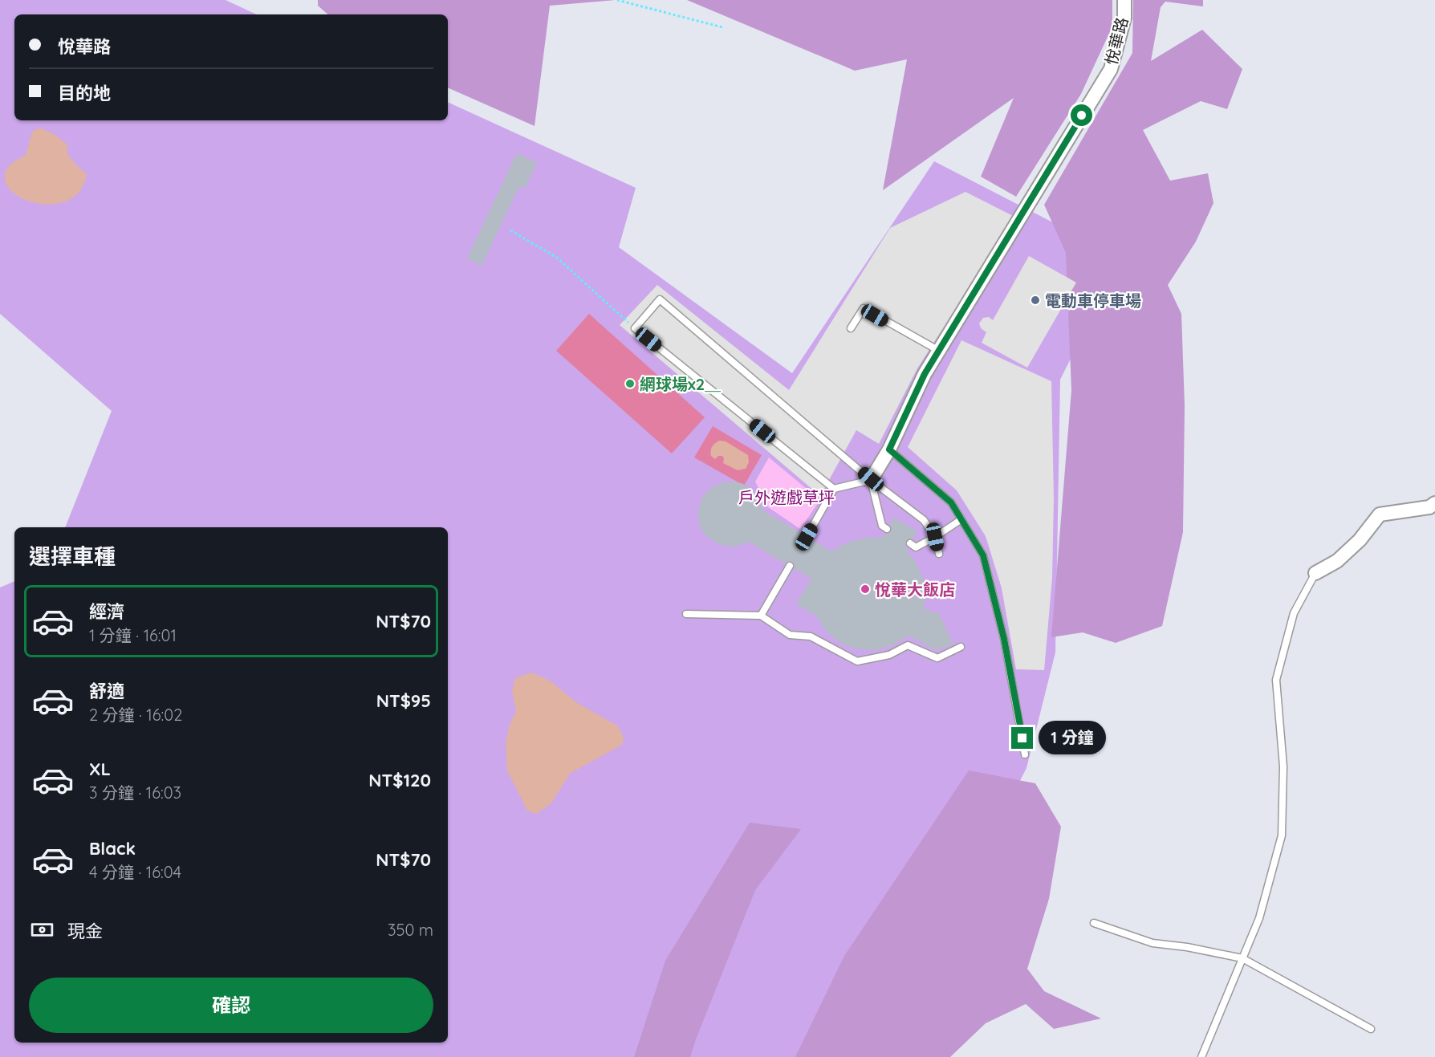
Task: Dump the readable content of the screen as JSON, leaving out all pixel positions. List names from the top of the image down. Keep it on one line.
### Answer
{"streets":{"street":["悅華路"]},"parks":["戶外遊戲草坪"],"places":["電動車停車場","網球場x2＿","悅華大飯店"],"page":{"banner":["悅華路","目的地"],"heading":"選擇車種","list":[{"name":"經濟","note":"1 分鐘 · 16:01","value":"NT$70"},{"name":"舒適","note":"2 分鐘 · 16:02","value":"NT$95"},{"name":"XL","note":"3 分鐘 · 16:03","value":"NT$120"},{"name":"Black","note":"4 分鐘 · 16:04","value":"NT$70"}],"bubble":"1 分鐘","pay":["現金","350 m"],"buttons":"確認"}}
